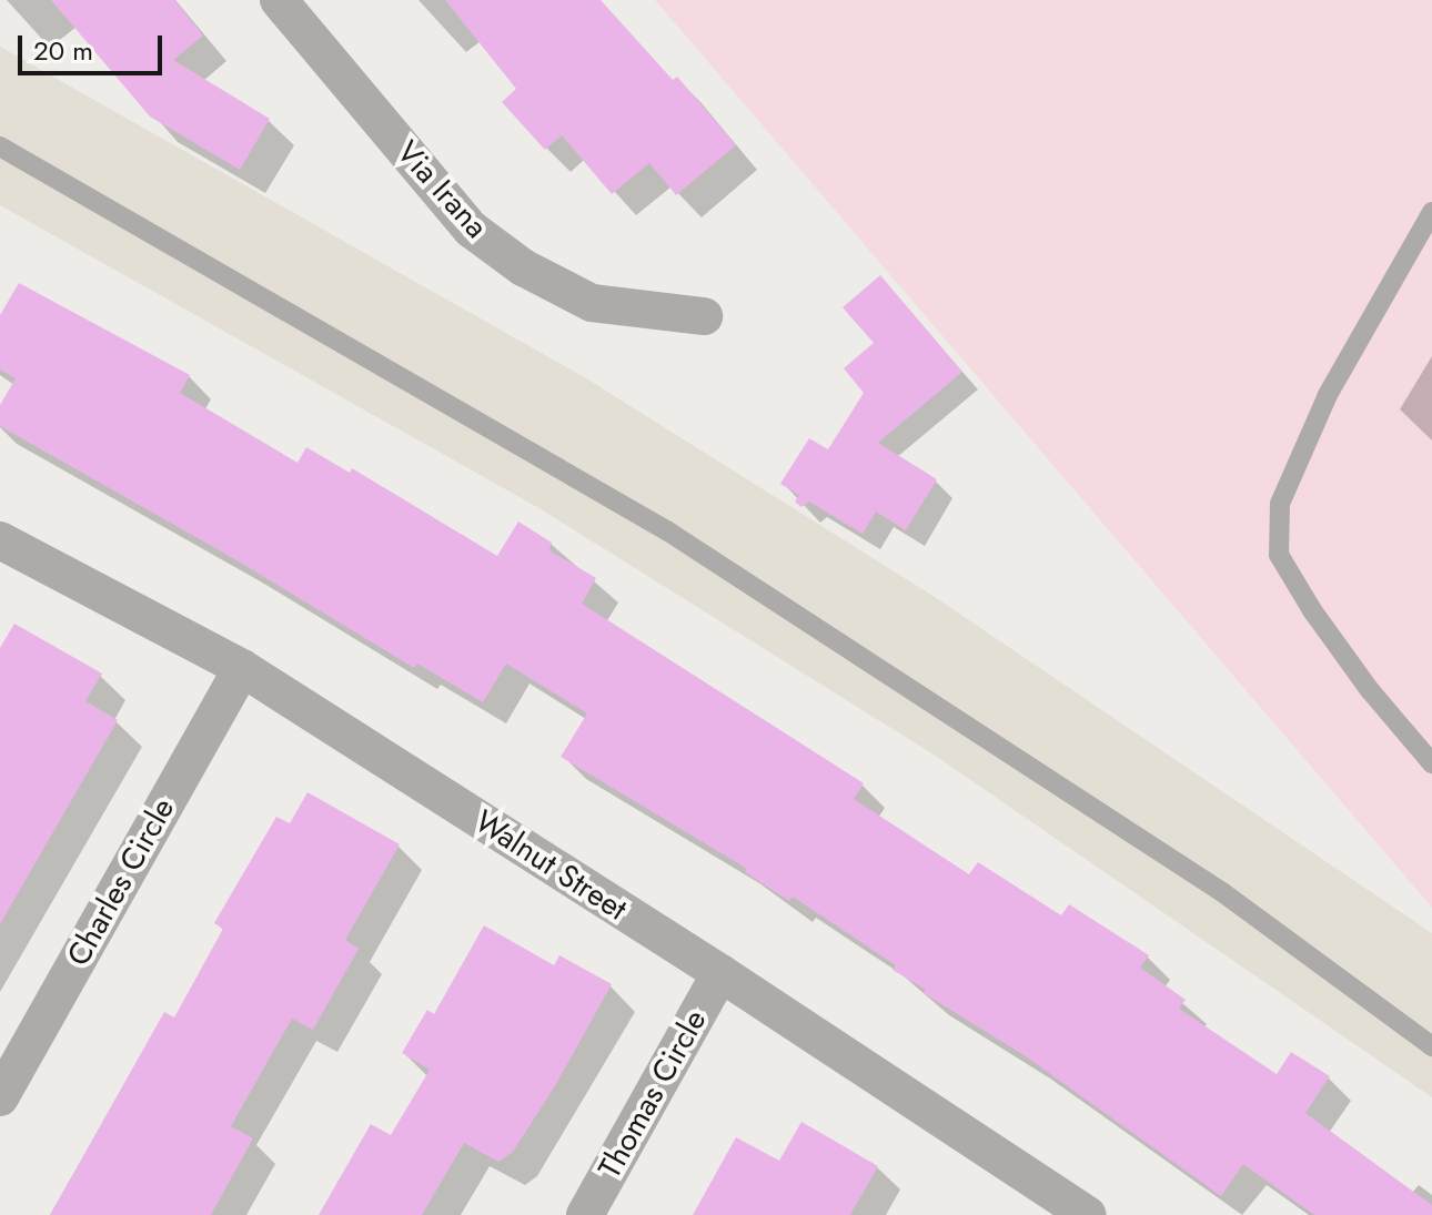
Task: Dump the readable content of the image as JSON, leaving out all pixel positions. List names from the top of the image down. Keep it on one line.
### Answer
{"streets":{"street":["Via Irana","Walnut Street","Charles Circle","Thomas Circle"]},"crossings":[["Walnut Street","Charles Circle"],["Walnut Street","Thomas Circle"]],"scale_bar":"20 m"}
